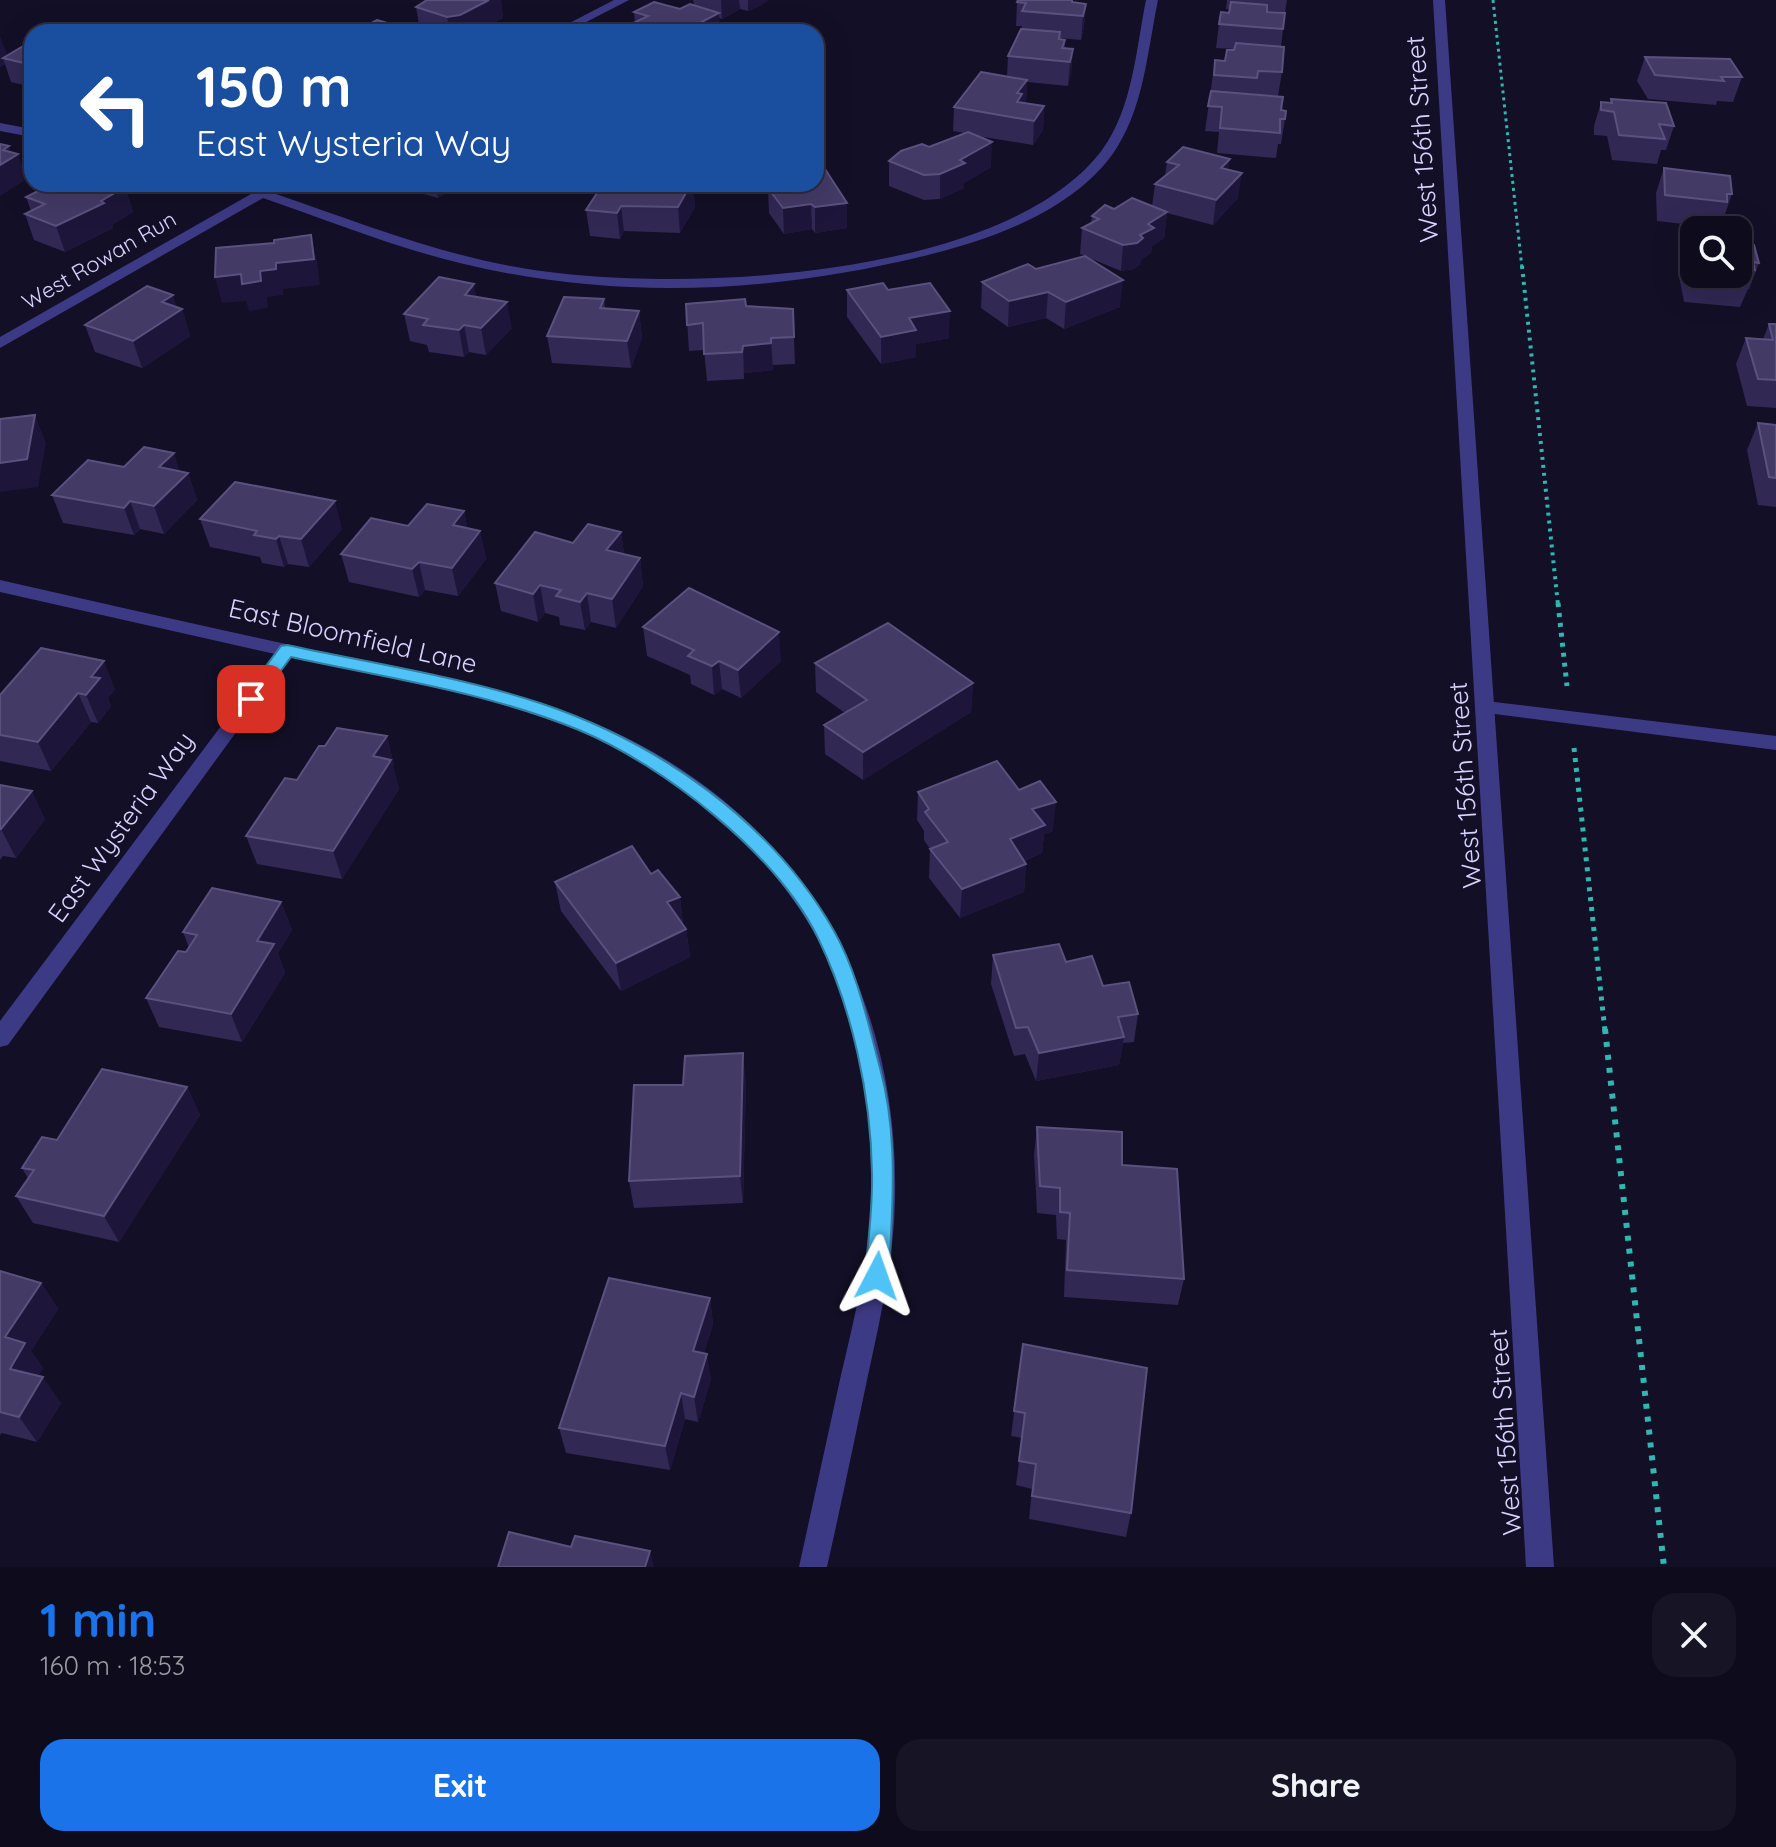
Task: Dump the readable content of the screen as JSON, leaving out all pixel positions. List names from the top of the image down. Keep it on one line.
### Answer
{"streets":{"street":["West 156th Street","West Rowan Run","East Bloomfield Lane","East Wysteria Way"]},"crossings":[["East Bloomfield Lane","East Wysteria Way"]],"page":{"turn":["150 m","East Wysteria Way"],"heading":["1 min","160 m · 18:53"],"buttons":["Exit","Share"]}}
